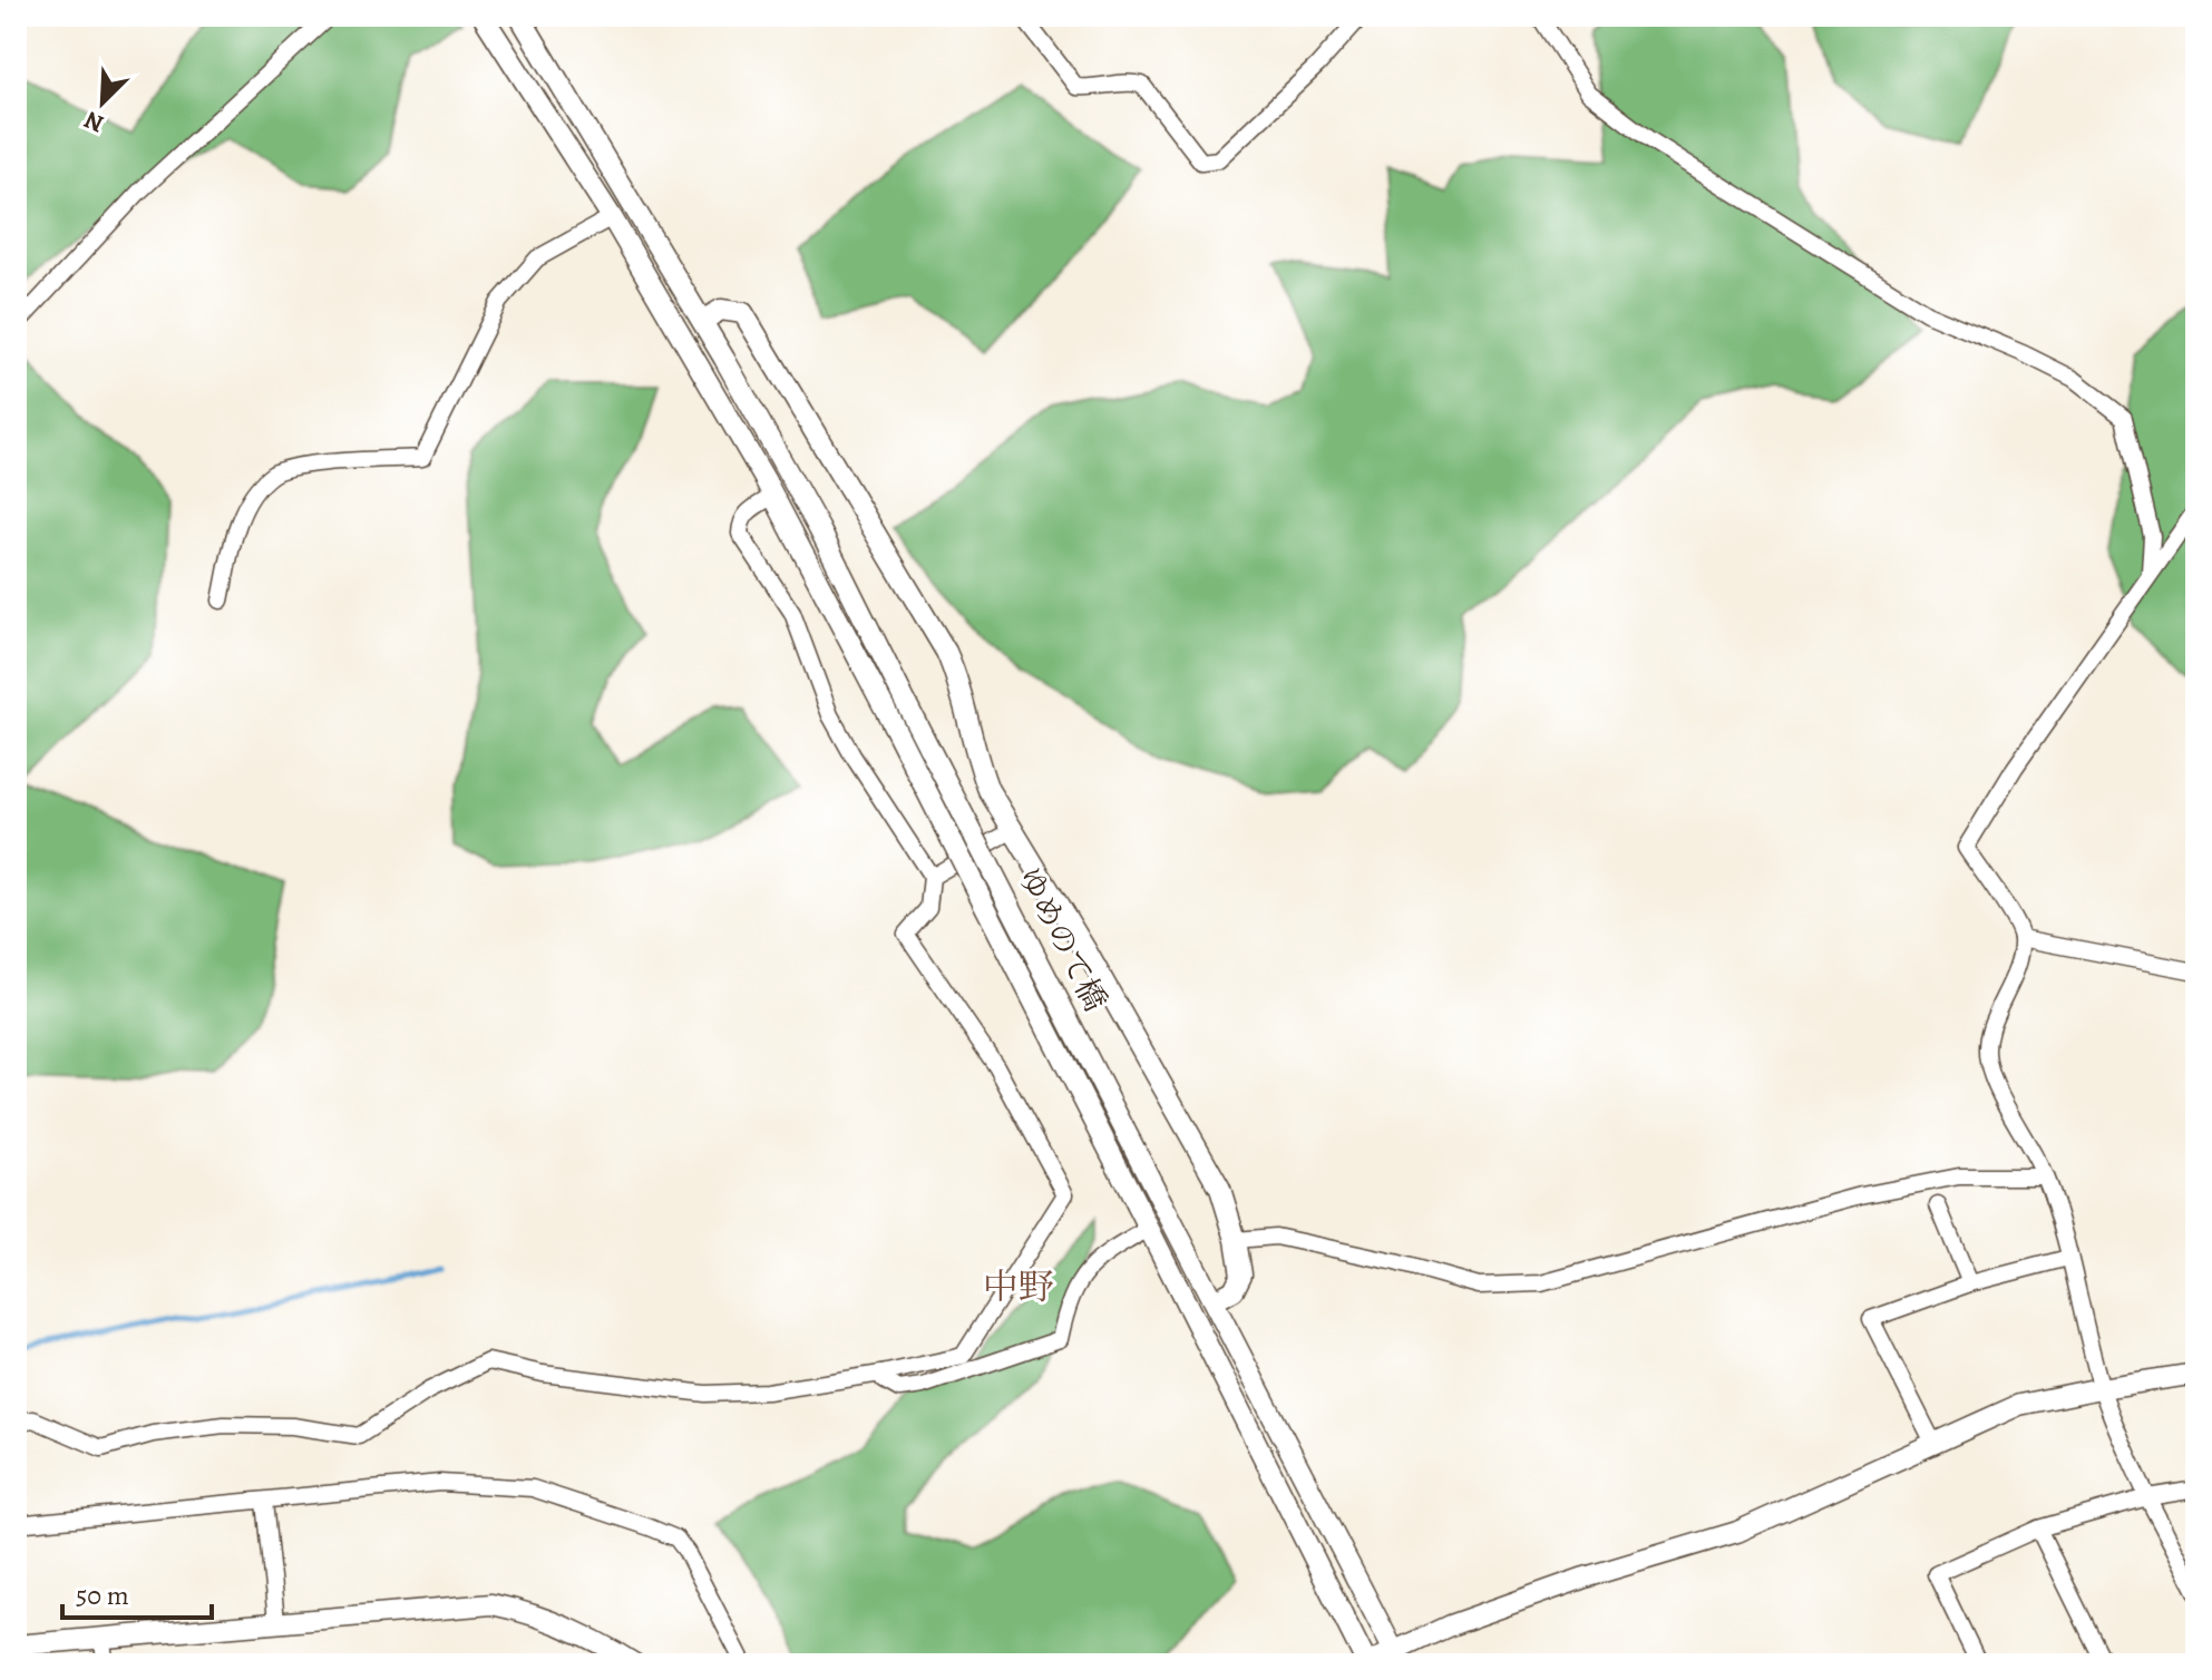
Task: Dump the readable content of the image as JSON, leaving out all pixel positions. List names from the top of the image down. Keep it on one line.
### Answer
{"streets":{"street":["ゆめのて橋"]},"districts":["中野"],"scale_bar":"50 m","north":"bottom left"}
